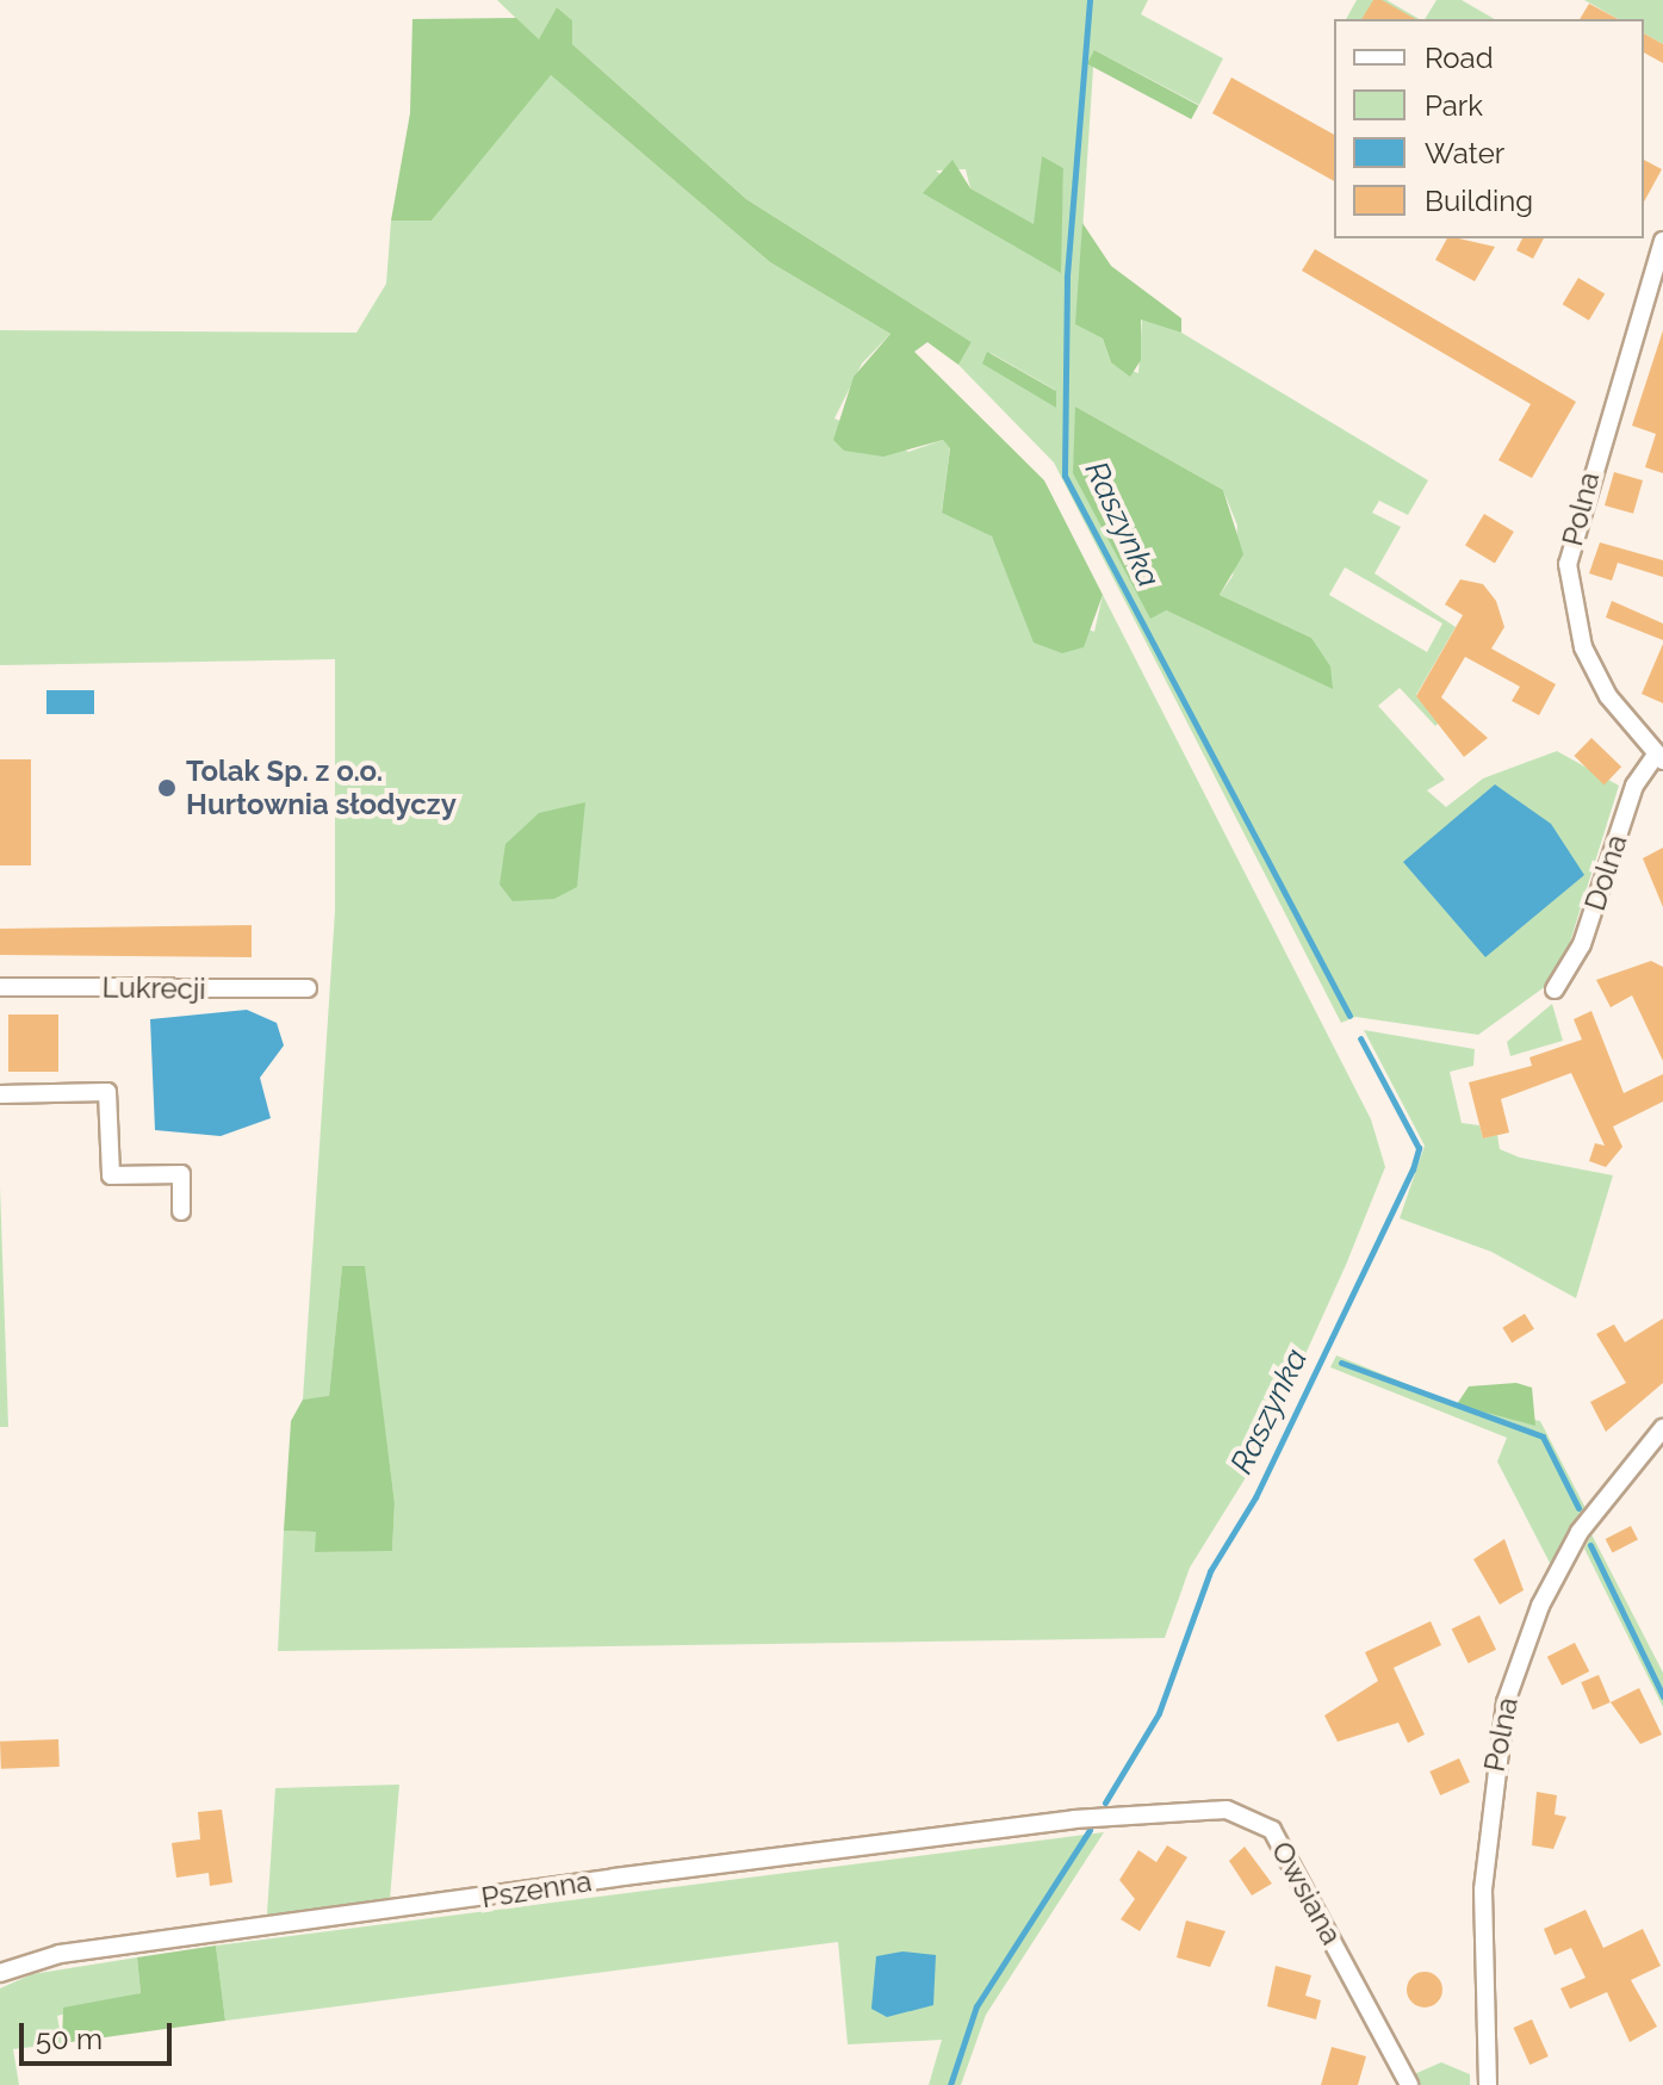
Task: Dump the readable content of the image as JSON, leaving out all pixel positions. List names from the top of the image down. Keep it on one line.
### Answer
{"streets":{"street":["Polna","Dolna","Lukrecji","Pszenna","Owsiana"]},"crossings":[["Polna","Dolna"],["Pszenna","Owsiana"]],"water":["Raszynka"],"places":["Tolak Sp. z o.o. Hurtownia słodyczy"],"legend":["Road","Park","Water","Building"],"scale_bar":"50 m"}
